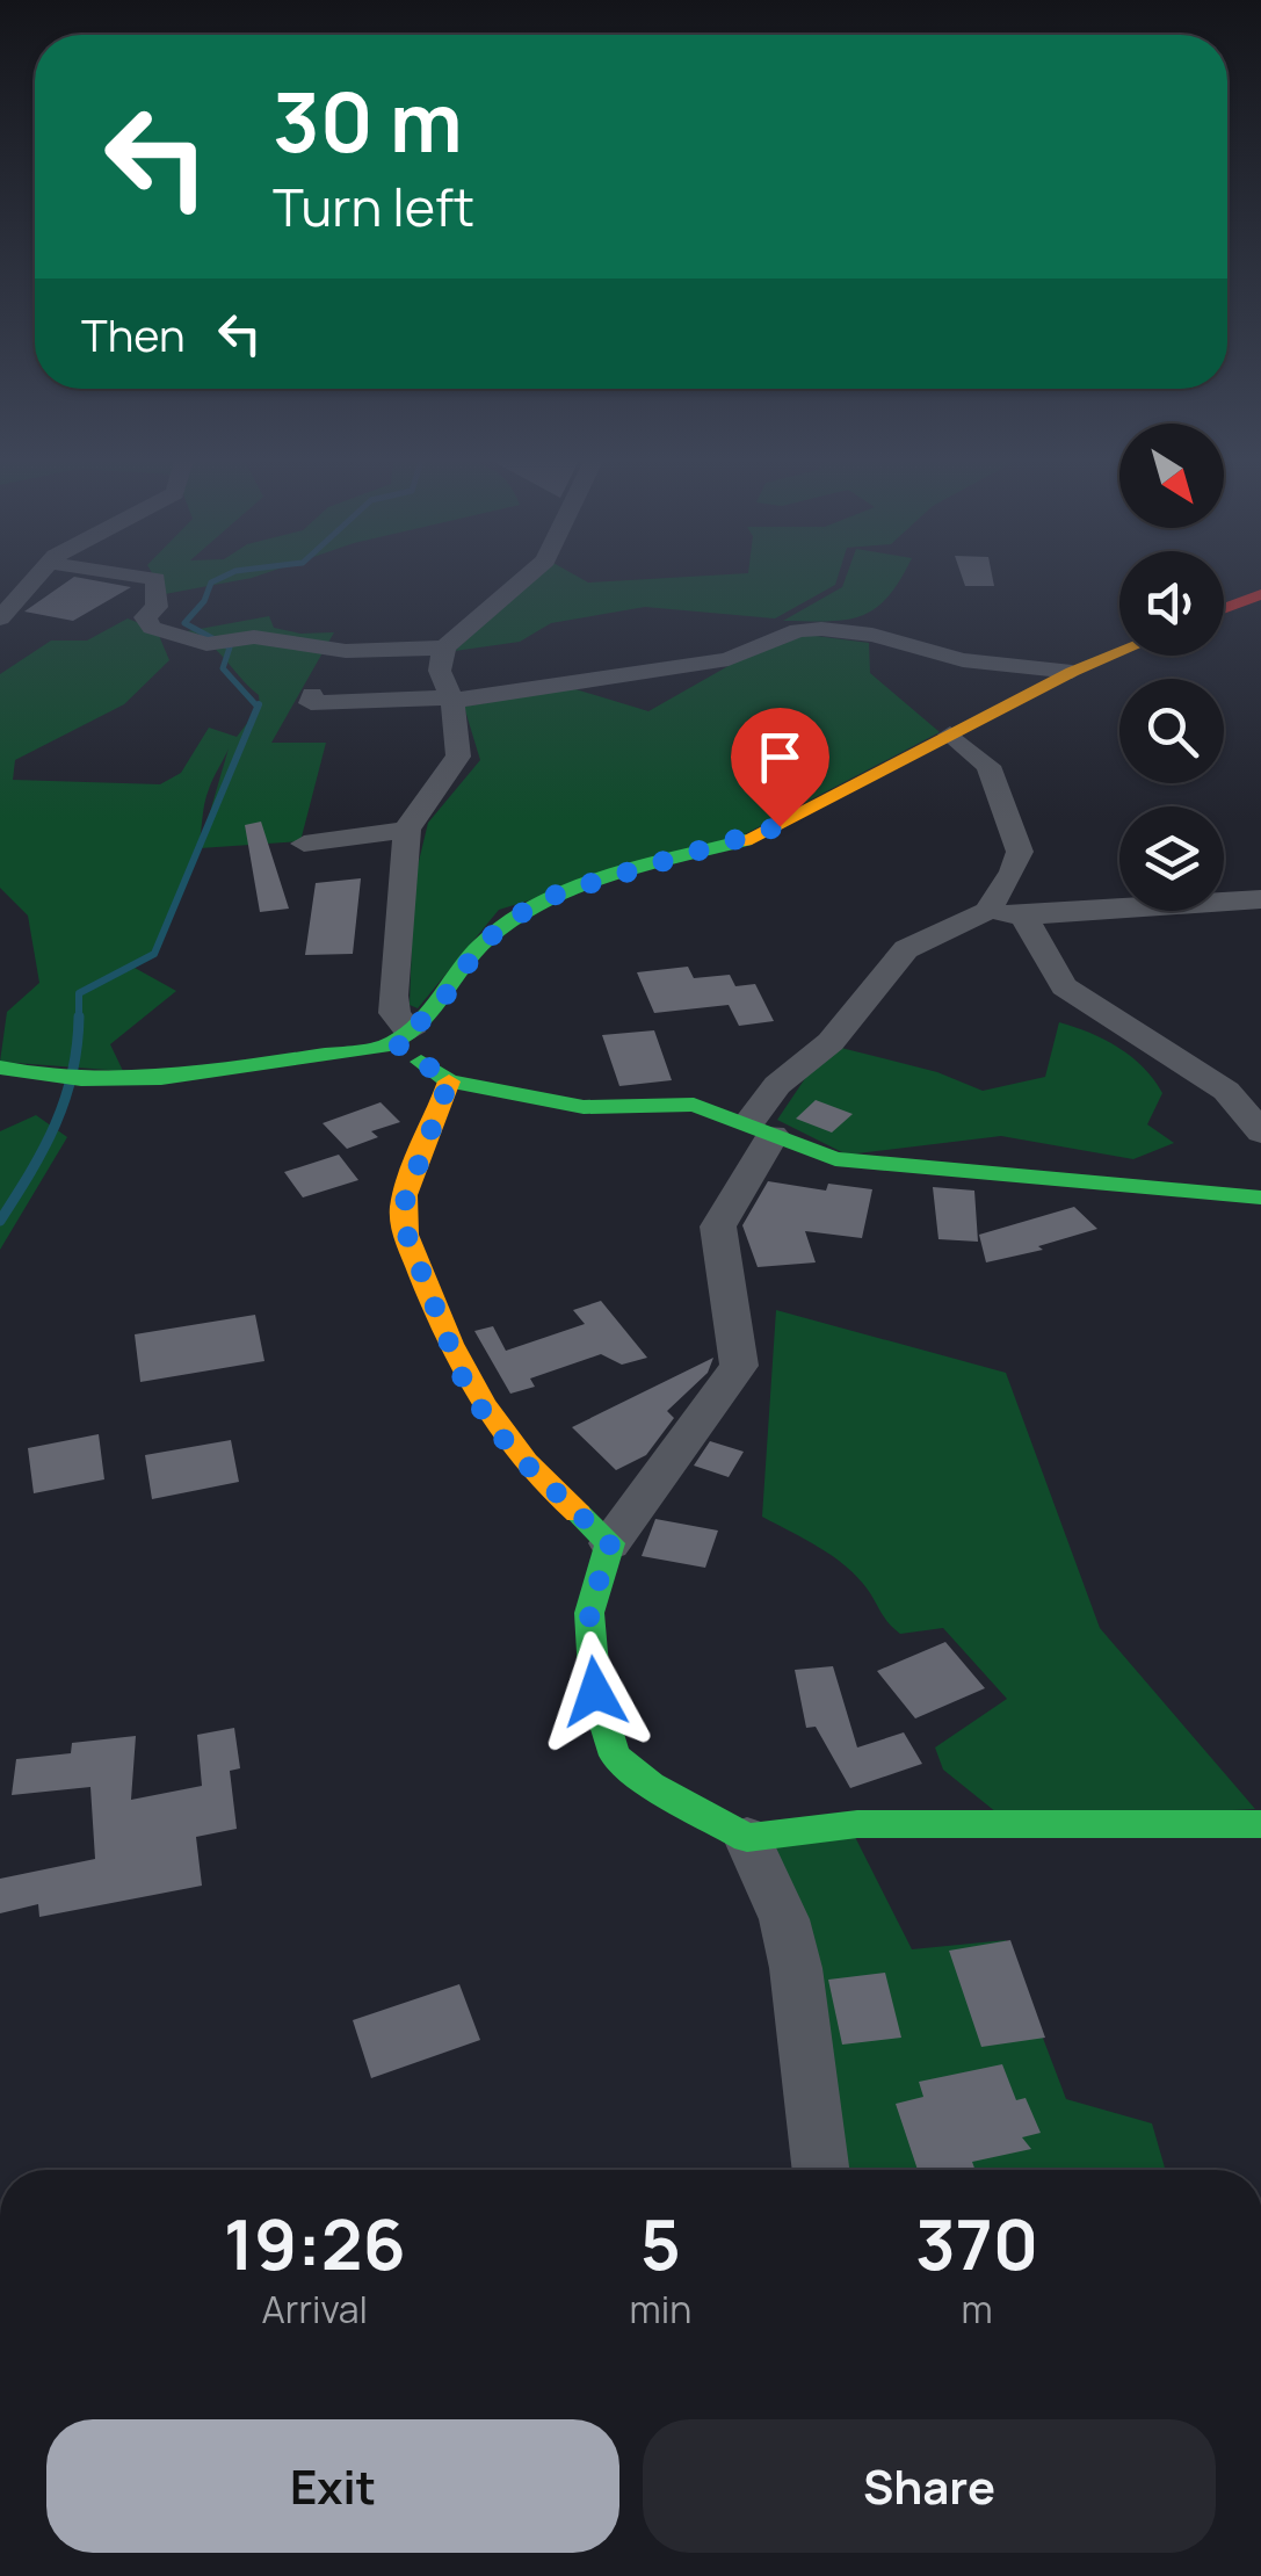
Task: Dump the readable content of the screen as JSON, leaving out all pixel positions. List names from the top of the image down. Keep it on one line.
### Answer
{"north":"bottom right","page":{"turn":["30 m","Turn left"],"then":"Then","eta":["19:26","Arrival","5","min","370","m"],"buttons":["Exit","Share"]}}
